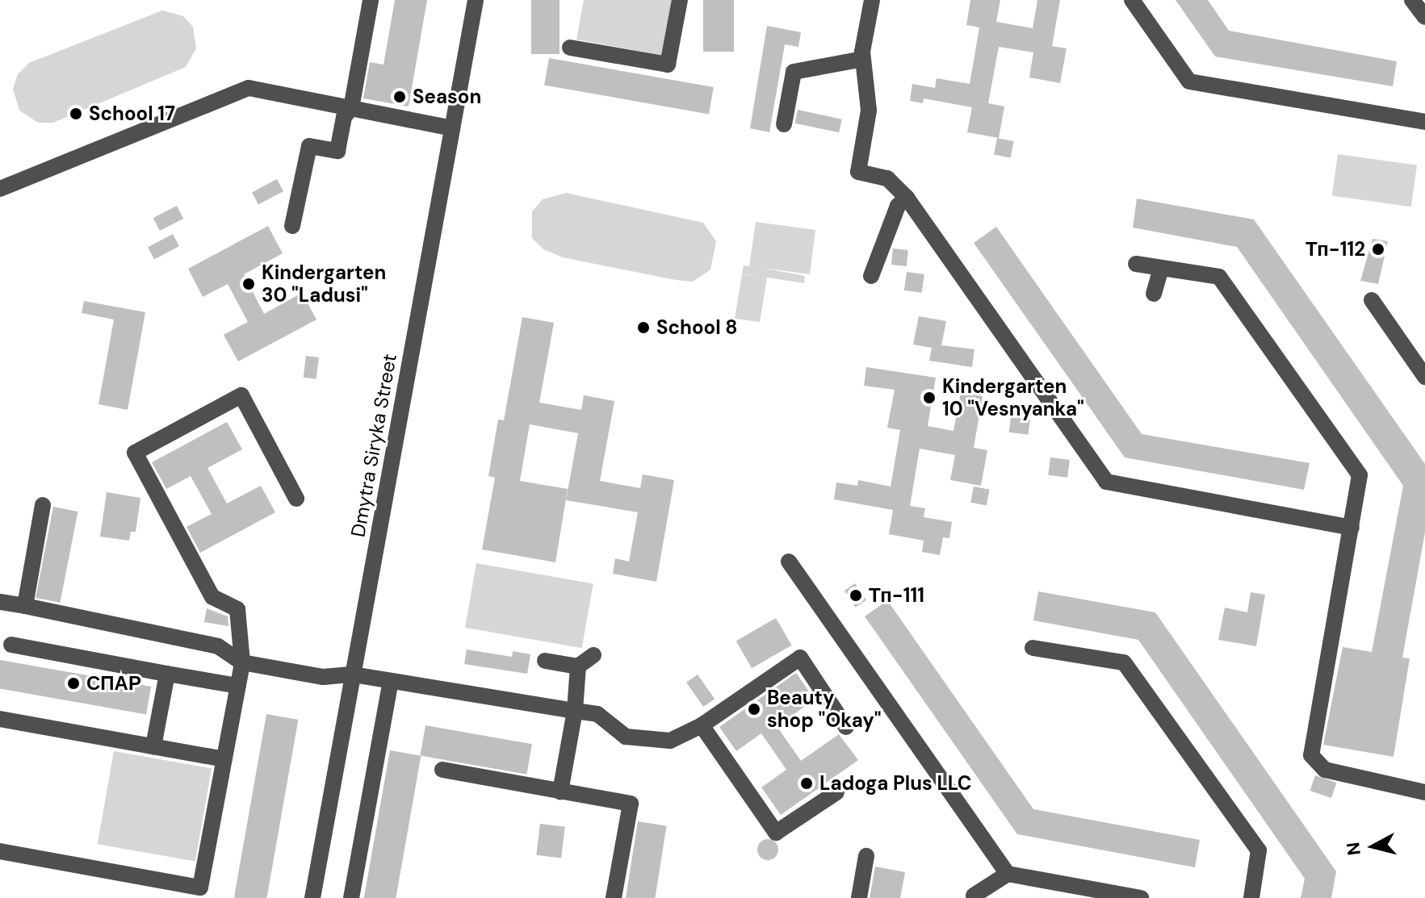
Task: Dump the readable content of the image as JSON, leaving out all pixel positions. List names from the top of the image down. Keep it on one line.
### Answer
{"streets":{"street":["Dmytra Siryka Street"]},"places":["Season","School 17","Тп-112","Kindergarten 30 \"Ladusi\"","School 8","Kindergarten 10 \"Vesnyanka\"","Тп-111","СПАР","Beauty shop \"Okay\"","Ladoga Plus LLC"],"north":"left"}
